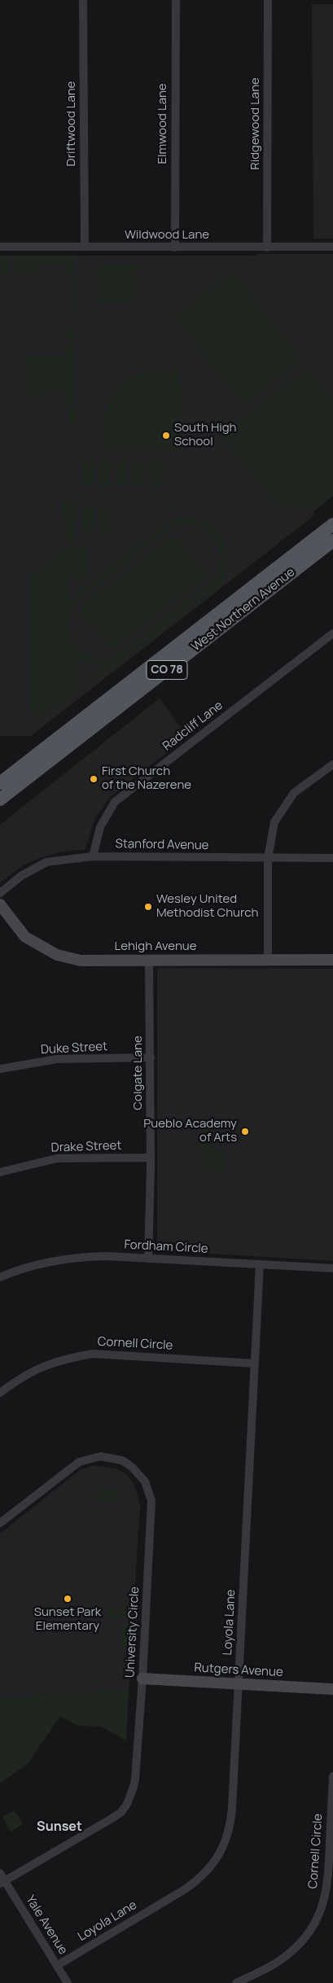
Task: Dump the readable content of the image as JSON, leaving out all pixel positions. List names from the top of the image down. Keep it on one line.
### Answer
{"streets":{"main road":["West Northern Avenue","CO 78"],"street":["Driftwood Lane","Elmwood Lane","Ridgewood Lane","Wildwood Lane","Radcliff Lane","Stanford Avenue","Lehigh Avenue","Duke Street","Colgate Lane","Drake Street","Fordham Circle","Cornell Circle","Loyola Lane","University Circle","Rutgers Avenue","Yale Avenue"]},"crossings":[["Driftwood Lane","Wildwood Lane"],["Elmwood Lane","Wildwood Lane"],["Ridgewood Lane","Wildwood Lane"],["Radcliff Lane","Stanford Avenue"],["Lehigh Avenue","Colgate Lane"],["Duke Street","Colgate Lane"],["Colgate Lane","Drake Street"],["Colgate Lane","Fordham Circle"],["Fordham Circle","Loyola Lane"],["Cornell Circle","Loyola Lane"],["Loyola Lane","Rutgers Avenue"],["Loyola Lane","Yale Avenue"],["University Circle","Rutgers Avenue"],["University Circle","Yale Avenue"]],"districts":["Sunset"],"places":["South High School","First Church of the Nazerene","Wesley United Methodist Church","Pueblo Academy of Arts","Sunset Park Elementary"]}
